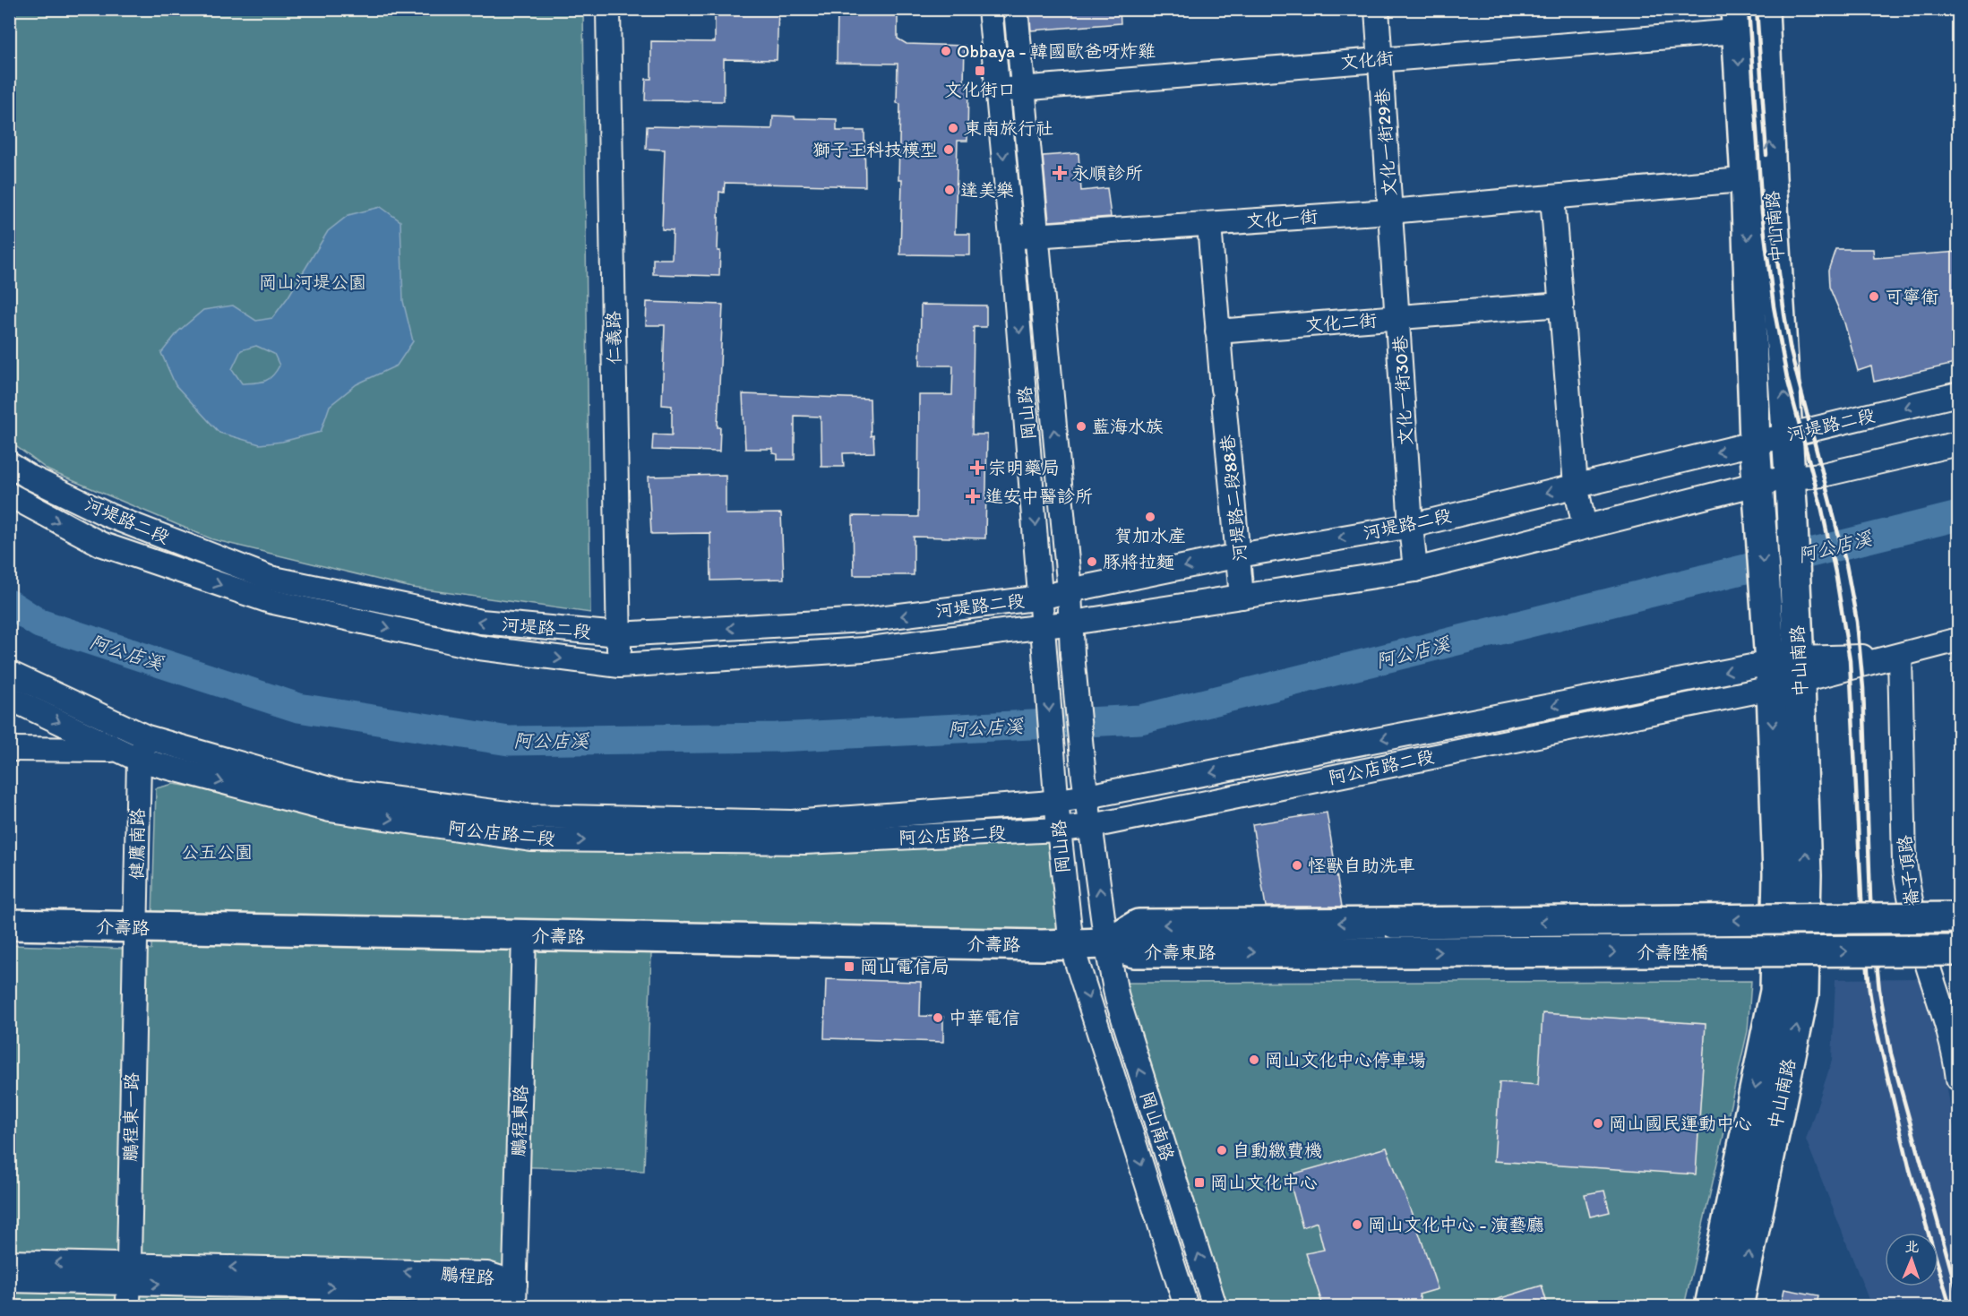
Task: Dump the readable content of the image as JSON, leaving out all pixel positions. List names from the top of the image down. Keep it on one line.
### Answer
{"streets":{"main road":["中山南路","介壽路","介壽東路","介壽陸橋"],"street":["文化街","文化一街29巷","文化一街","文化二街","仁義路","文化一街30巷","岡山路","河堤路二段","河堤路二段88巷","阿公店路二段","健鷹南路","崙子頂路","鵬程東一路","鵬程東路","岡山南路","鵬程路"]},"crossings":[["文化街","文化一街29巷"],["文化街","中山南路"],["文化街","岡山路"],["文化一街29巷","文化一街"],["文化一街29巷","文化一街30巷"],["文化一街","中山南路"],["文化一街","文化一街30巷"],["文化一街","岡山路"],["文化一街","河堤路二段88巷"],["中山南路","河堤路二段"],["中山南路","阿公店路二段"],["文化二街","文化一街30巷"],["文化二街","河堤路二段88巷"],["仁義路","河堤路二段"],["文化一街30巷","河堤路二段"],["岡山路","河堤路二段"],["岡山路","阿公店路二段"],["岡山路","介壽路"],["岡山路","介壽東路"],["岡山路","岡山南路"],["河堤路二段","河堤路二段88巷"],["阿公店路二段","健鷹南路"],["阿公店路二段","崙子頂路"],["健鷹南路","介壽路"],["健鷹南路","鵬程東一路"],["介壽路","介壽東路"],["介壽路","鵬程東一路"],["介壽路","鵬程東路"],["介壽路","岡山南路"],["介壽東路","介壽陸橋"],["介壽東路","岡山南路"],["鵬程東一路","鵬程路"],["鵬程東路","鵬程路"]],"water":["阿公店溪"],"parks":["岡山河堤公園","公五公園"],"places":{"other":["Obbaya - 韓國歐爸呀炸雞","東南旅行社","獅子王科技模型","達美樂","可寧衛","藍海水族","賀加水產","豚將拉麵","怪獸自助洗車","中華電信","岡山文化中心停車場","岡山國民運動中心","自動繳費機","岡山文化中心 - 演藝廳"],"transit":["文化街口","岡山電信局","岡山文化中心"],"health":["永順診所","宗明藥局","進安中醫診所"]},"north":"top"}
